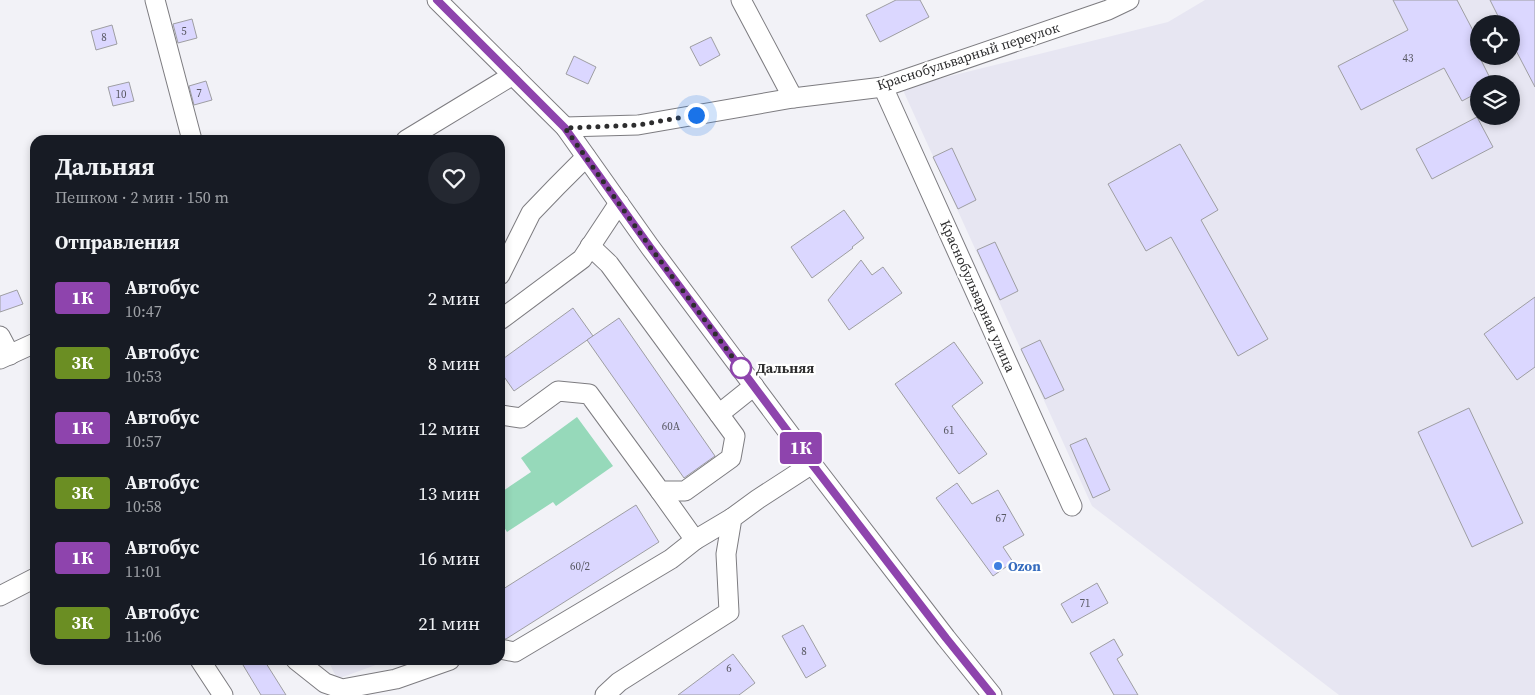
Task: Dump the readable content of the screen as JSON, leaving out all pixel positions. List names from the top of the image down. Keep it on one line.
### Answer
{"streets":{"street":["Краснобульварный переулок","Краснобульварная улица"]},"crossings":[["Краснобульварный переулок","Краснобульварная улица"]],"places":["Дальняя","Ozon"],"lines":["bus line 1К"],"house_numbers":["5","8","43","7","10","60А","61","67","60/2","71","8","6"],"page":{"on_map":"1К","heading":[["Дальняя","Пешком · 2 мин · 150 m"],"Отправления"],"list":[{"mark":"1К","name":"Автобус","note":"10:47","value":"2 мин"},{"mark":"3К","name":"Автобус","note":"10:53","value":"8 мин"},{"mark":"1К","name":"Автобус","note":"10:57","value":"12 мин"},{"mark":"3К","name":"Автобус","note":"10:58","value":"13 мин"},{"mark":"1К","name":"Автобус","note":"11:01","value":"16 мин"},{"mark":"3К","name":"Автобус","note":"11:06","value":"21 мин"}]}}
